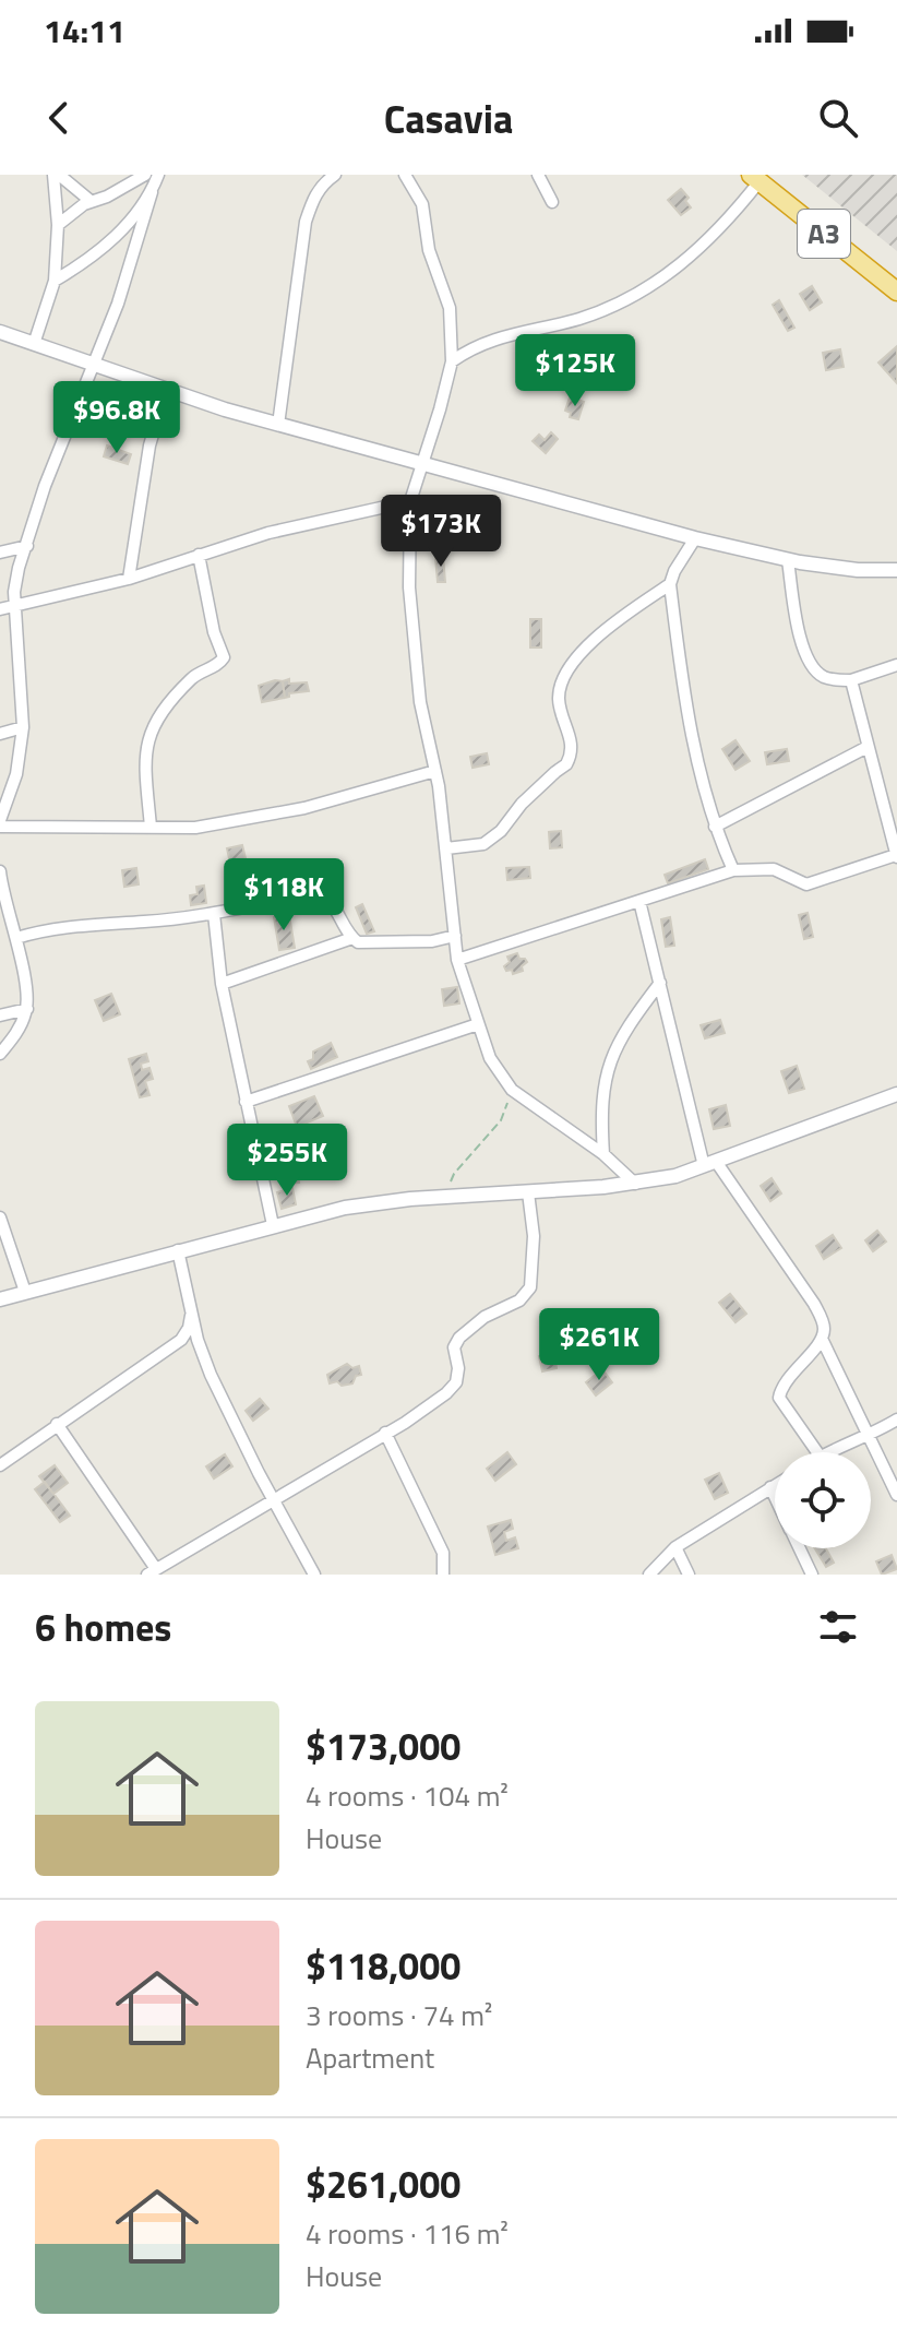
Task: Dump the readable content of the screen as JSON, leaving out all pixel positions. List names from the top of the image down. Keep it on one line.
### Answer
{"streets":{"highway":["A3"]},"page":{"status":"14:11","header":"Casavia","price":["$125K","$96.8K","$173K","$118K","$255K","$261K"],"heading":"6 homes","list":[{"name":"$173,000","note":"4 rooms · 104 m² · House"},{"name":"$118,000","note":"3 rooms · 74 m² · Apartment"},{"name":"$261,000","note":"4 rooms · 116 m² · House"}]}}
